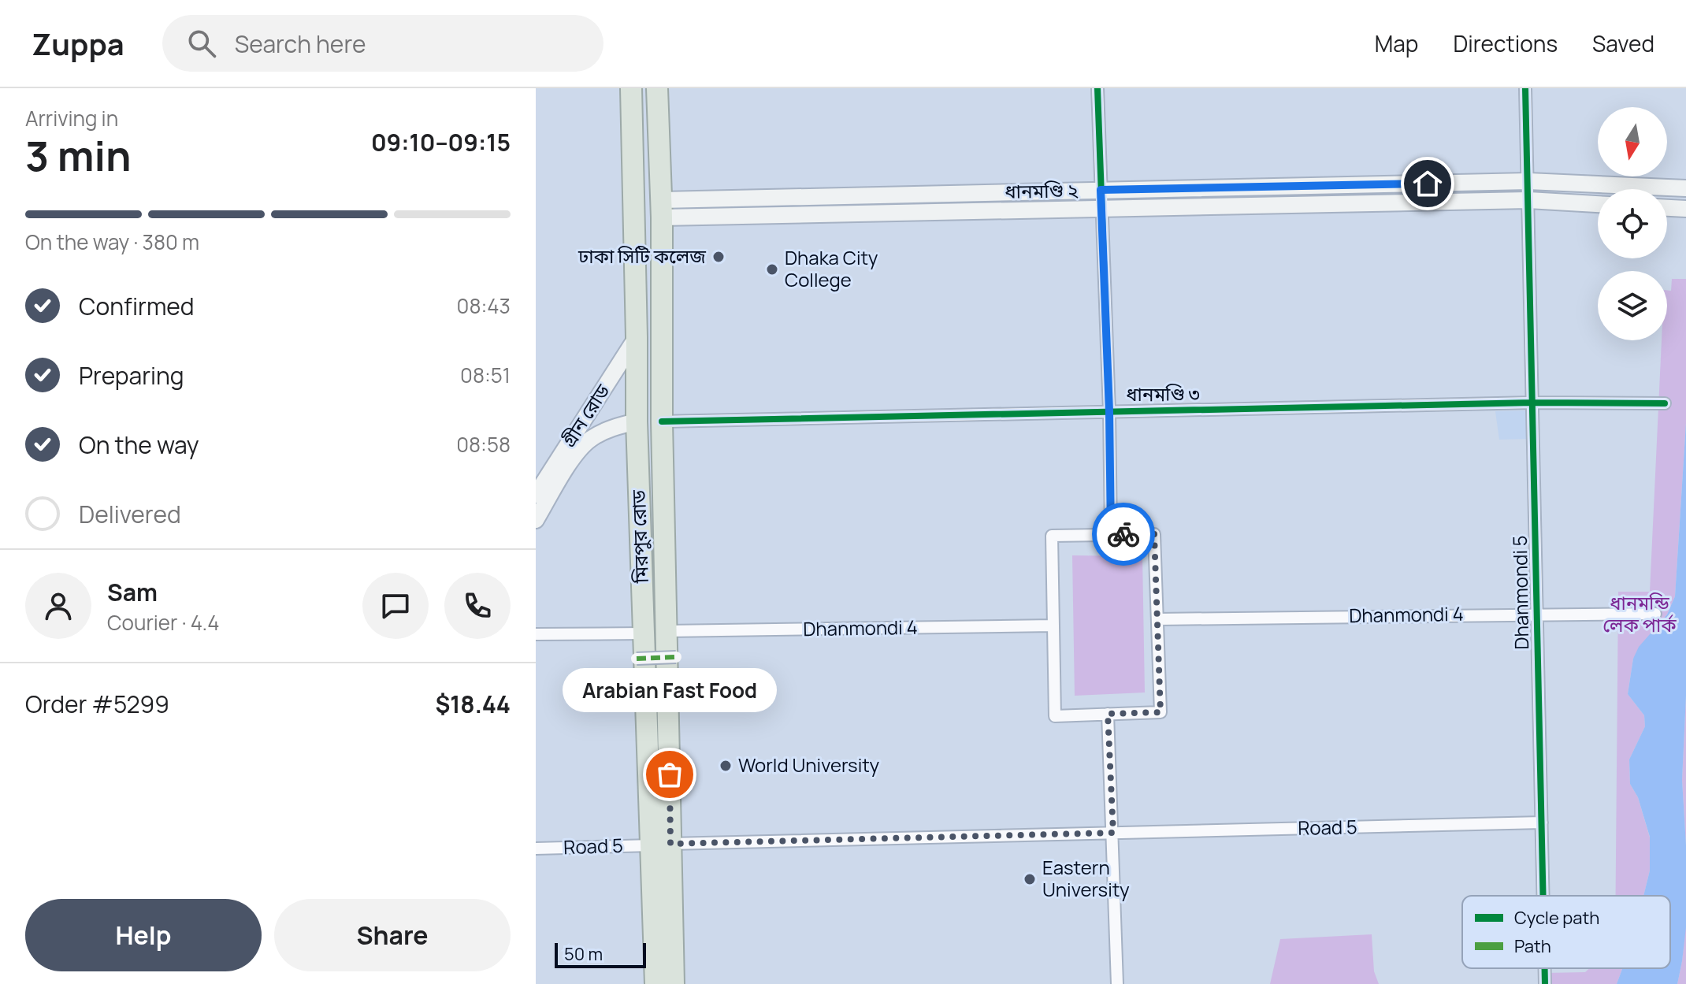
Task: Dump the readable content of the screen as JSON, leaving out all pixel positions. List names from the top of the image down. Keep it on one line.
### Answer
{"streets":{"highway":["মিরপুর রোড"],"main road":["ধানমণ্ডি ২","গ্রীন রোড"],"street":["ধানমণ্ডি ৩","Dhanmondi 5","Dhanmondi 4","Road 5"]},"crossings":[["ধানমণ্ডি ২","মিরপুর রোড"],["ধানমণ্ডি ২","Dhanmondi 5"],["ধানমণ্ডি ৩","মিরপুর রোড"],["ধানমণ্ডি ৩","Dhanmondi 5"],["গ্রীন রোড","মিরপুর রোড"],["মিরপুর রোড","Dhanmondi 4"],["মিরপুর রোড","Road 5"],["Dhanmondi 5","Dhanmondi 4"],["Dhanmondi 5","Road 5"]],"parks":["ধানমন্ডি লেক পার্ক"],"places":["ঢাকা সিটি কলেজ","Dhaka City College","World University","Arabian Fast Food","Eastern University"],"legend":["Cycle path","Path"],"scale_bar":"50 m","north":"bottom","page":{"header":"Zuppa","search":"Search here","nav":["Map","Directions","Saved"],"heading":["3 min","Arriving in","09:10–09:15"],"panel":["Sam","Courier · 4.4","Order #5299","$18.44"],"bar":"On the way · 380 m","list":[["Confirmed","08:43"],["Preparing","08:51"],["On the way","08:58"],"Delivered"],"bubble":"Arabian Fast Food","buttons":["Help","Share"],"scale":"50 m"}}
